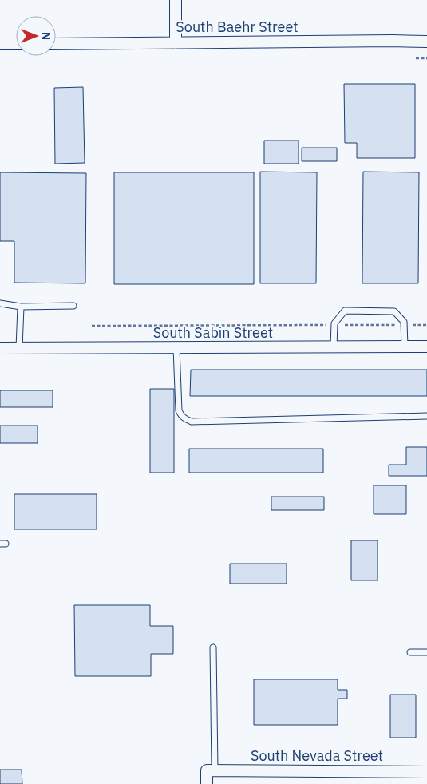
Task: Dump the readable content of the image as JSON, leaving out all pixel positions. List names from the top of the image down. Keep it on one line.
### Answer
{"streets":{"street":["South Baehr Street","South Sabin Street","South Nevada Street"]},"north":"right"}
